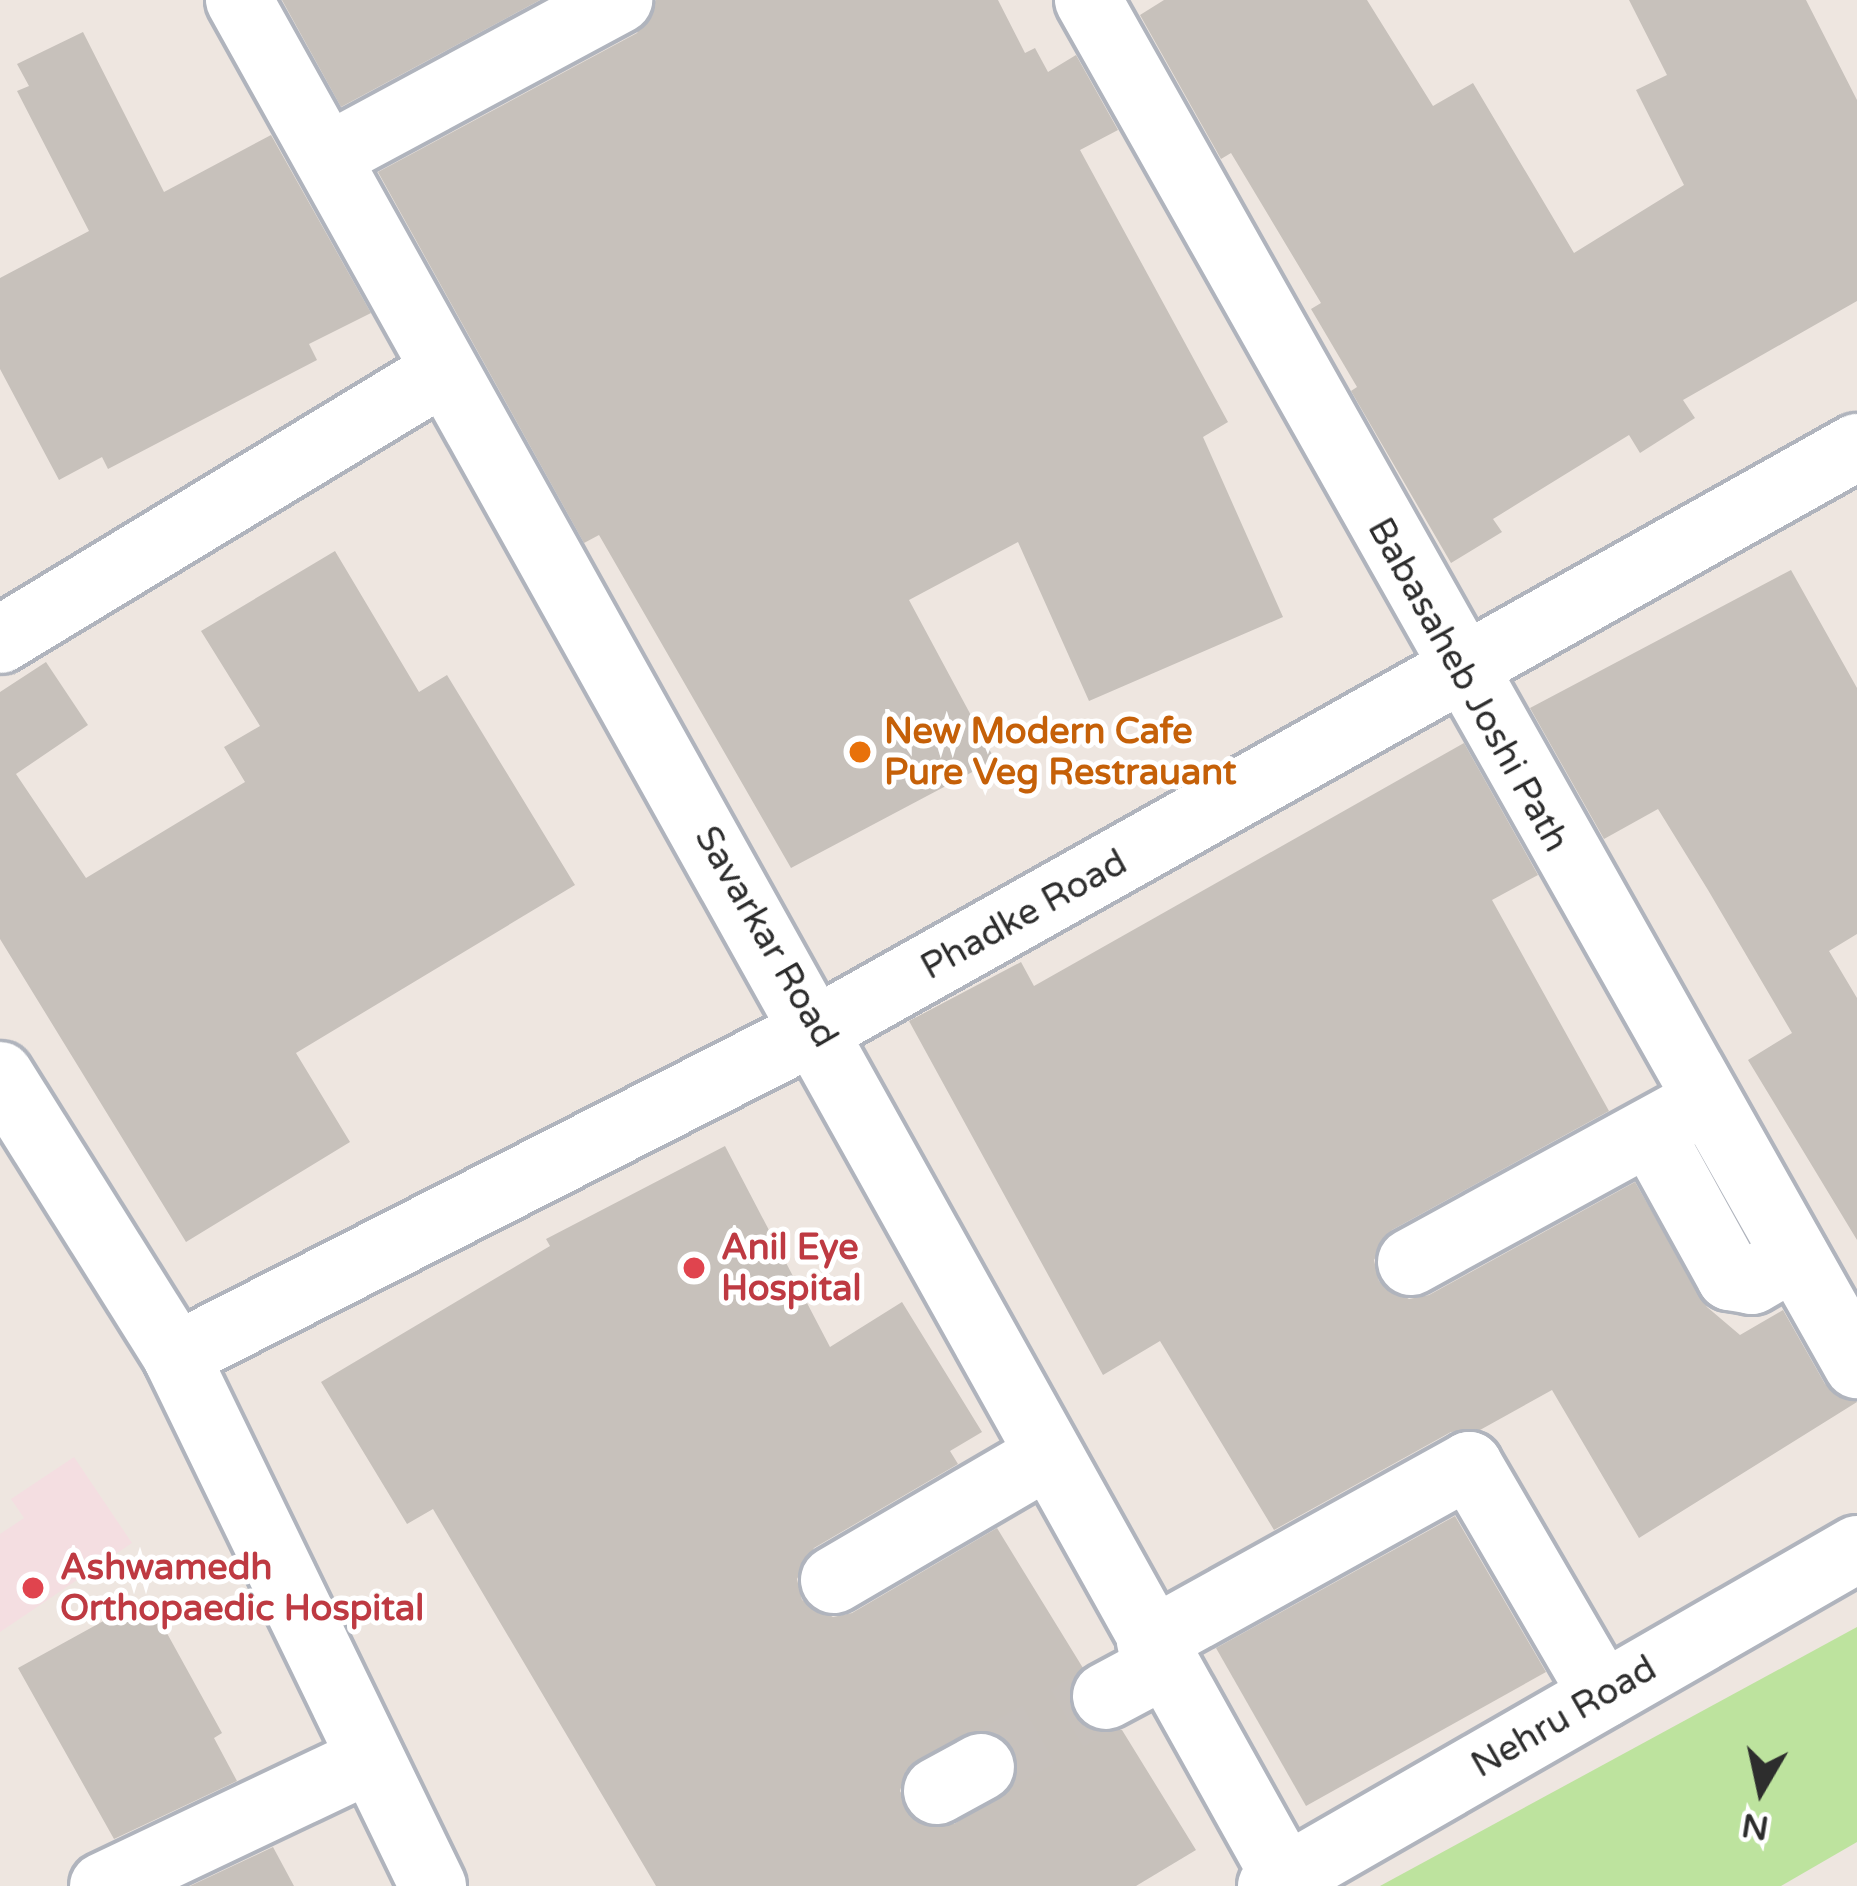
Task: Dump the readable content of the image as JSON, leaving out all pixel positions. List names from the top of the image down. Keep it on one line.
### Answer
{"streets":{"street":["Babasaheb Joshi Path","Phadke Road","Savarkar Road","Nehru Road"]},"crossings":[["Babasaheb Joshi Path","Phadke Road"],["Phadke Road","Savarkar Road"],["Savarkar Road","Nehru Road"]],"places":["New Modern Cafe Pure Veg Restrauant","Anil Eye Hospital","Ashwamedh Orthopaedic Hospital"],"north":"bottom"}
